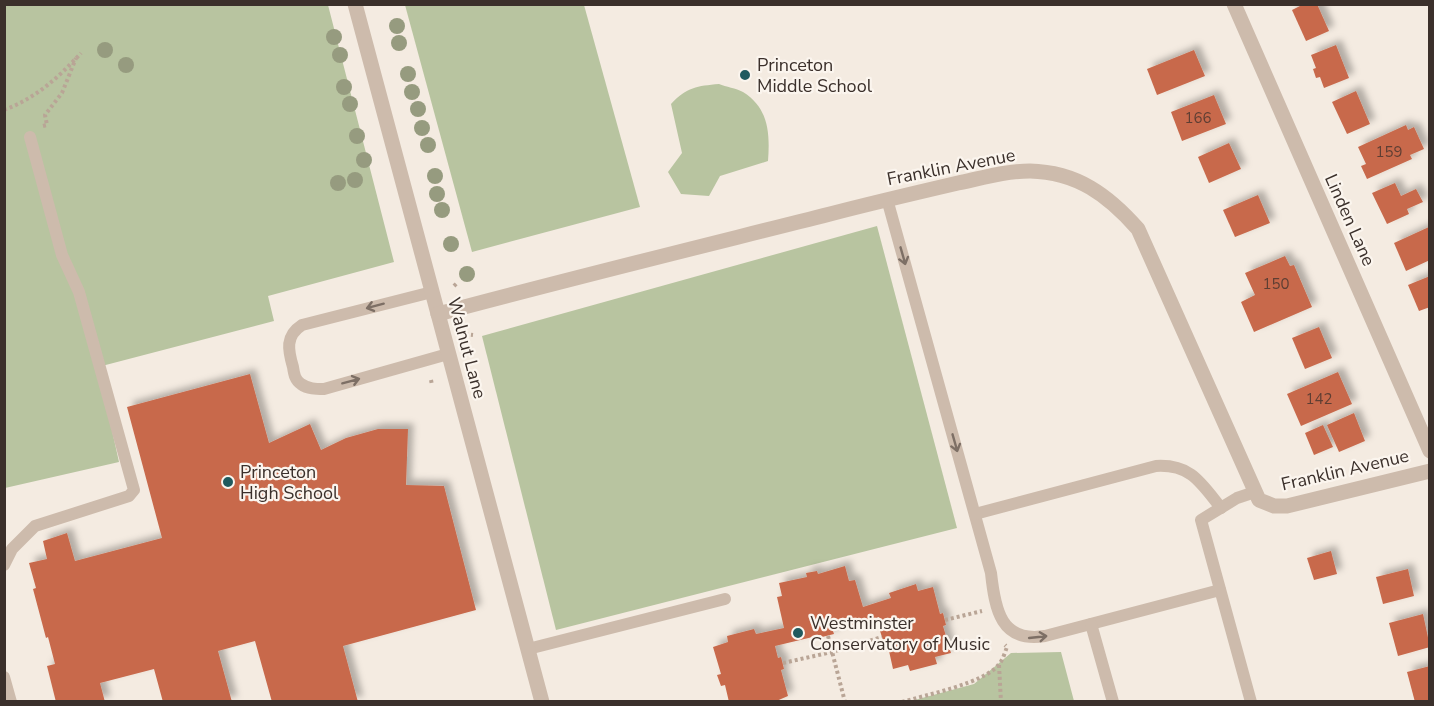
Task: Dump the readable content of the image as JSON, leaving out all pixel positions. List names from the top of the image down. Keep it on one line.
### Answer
{"streets":{"street":["Franklin Avenue","Linden Lane","Walnut Lane"]},"crossings":[["Franklin Avenue","Walnut Lane"]],"places":["Princeton Middle School","Princeton High School","Westminster Conservatory of Music"],"house_numbers":["166","159","150","142"]}
